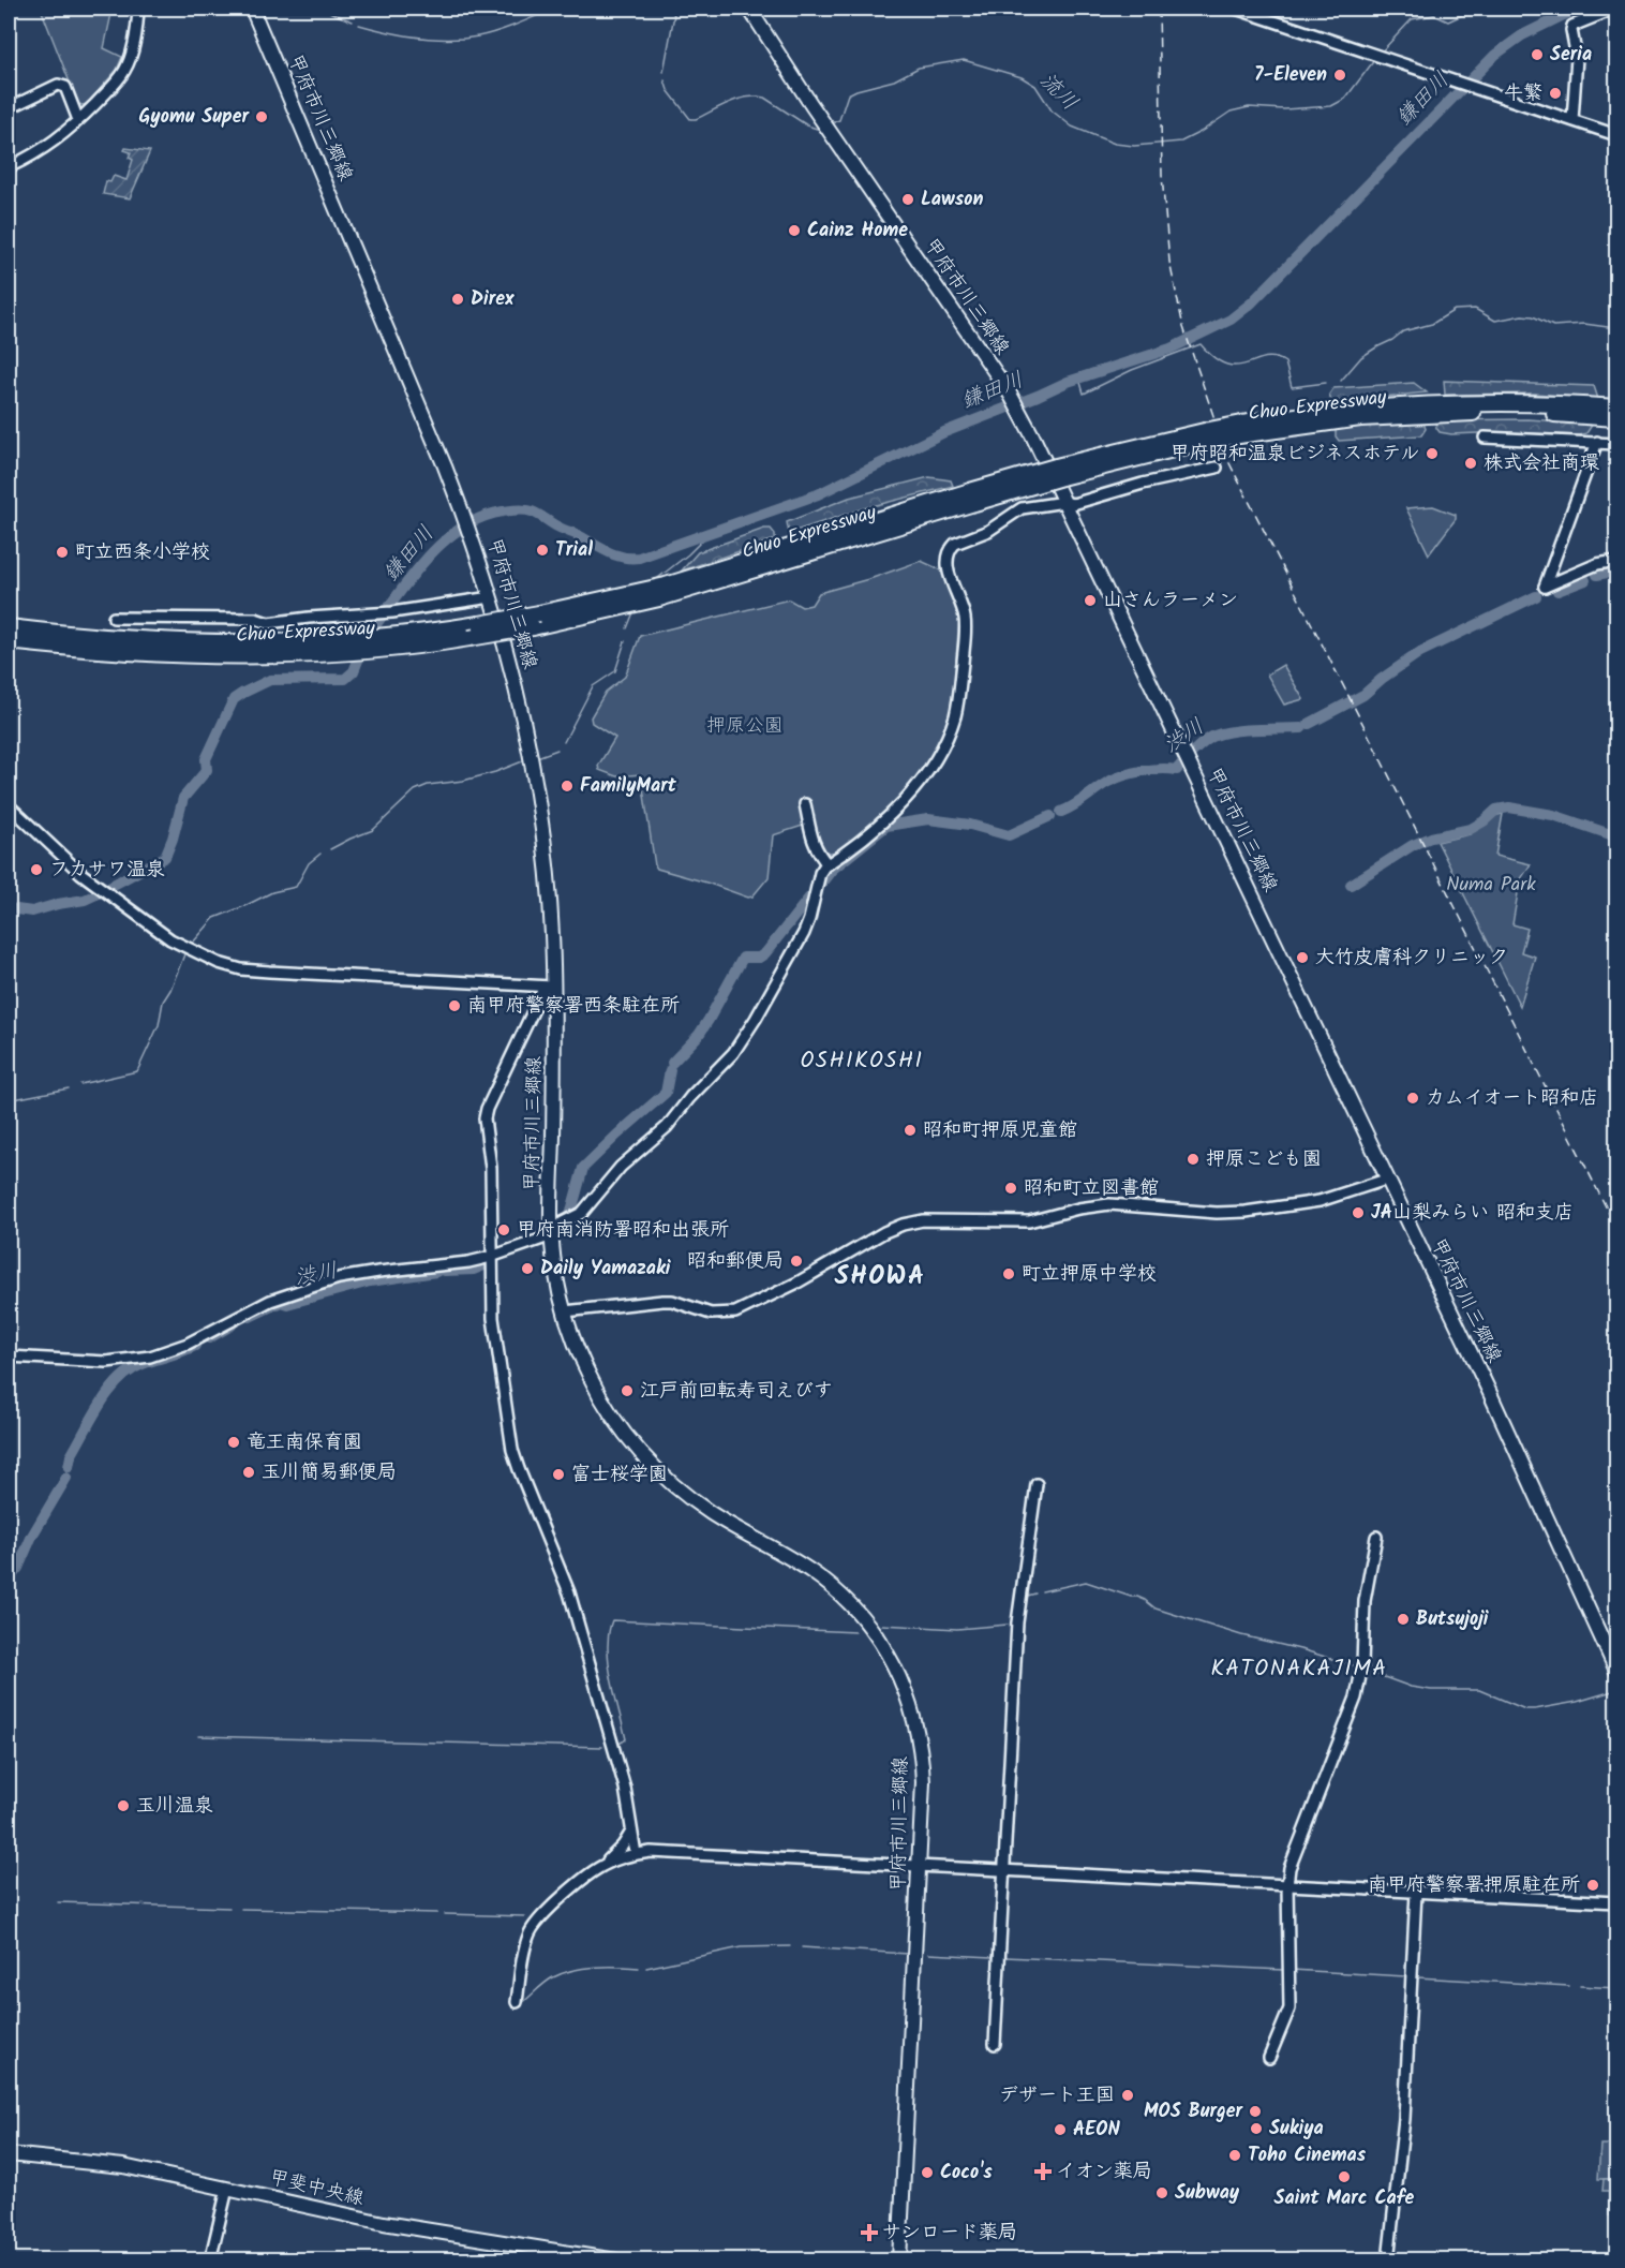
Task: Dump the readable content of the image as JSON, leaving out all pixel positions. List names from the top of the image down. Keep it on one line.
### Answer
{"streets":{"highway":["Chuo Expressway"],"main road":["甲府市川三郷線","甲斐中央線"]},"districts":["OSHIKOSHI","SHOWA","KATONAKAJIMA"],"water":["流川","鎌田川","渋川"],"parks":["押原公園","Numa Park"],"places":{"other":["Seria","7-Eleven","牛繁","Gyomu Super","Lawson","Cainz Home","Direx","甲府昭和温泉ビジネスホテル","株式会社商環","Trial","町立西条小学校","山さんラーメン","FamilyMart","フカサワ温泉","大竹皮膚科クリニック","南甲府警察署西条駐在所","カムイオート昭和店","昭和町押原児童館","押原こども園","昭和町立図書館","JA山梨みらい 昭和支店","甲府南消防署昭和出張所","昭和郵便局","Daily Yamazaki","町立押原中学校","江戸前回転寿司えびす","竜王南保育園","玉川簡易郵便局","富士桜学園","Butsujoji","玉川温泉","南甲府警察署押原駐在所","デザート王国","MOS Burger","Sukiya","AEON","Toho Cinemas","Coco's","Saint Marc Cafe","Subway"],"health":["イオン薬局","サンロード薬局"]}}
